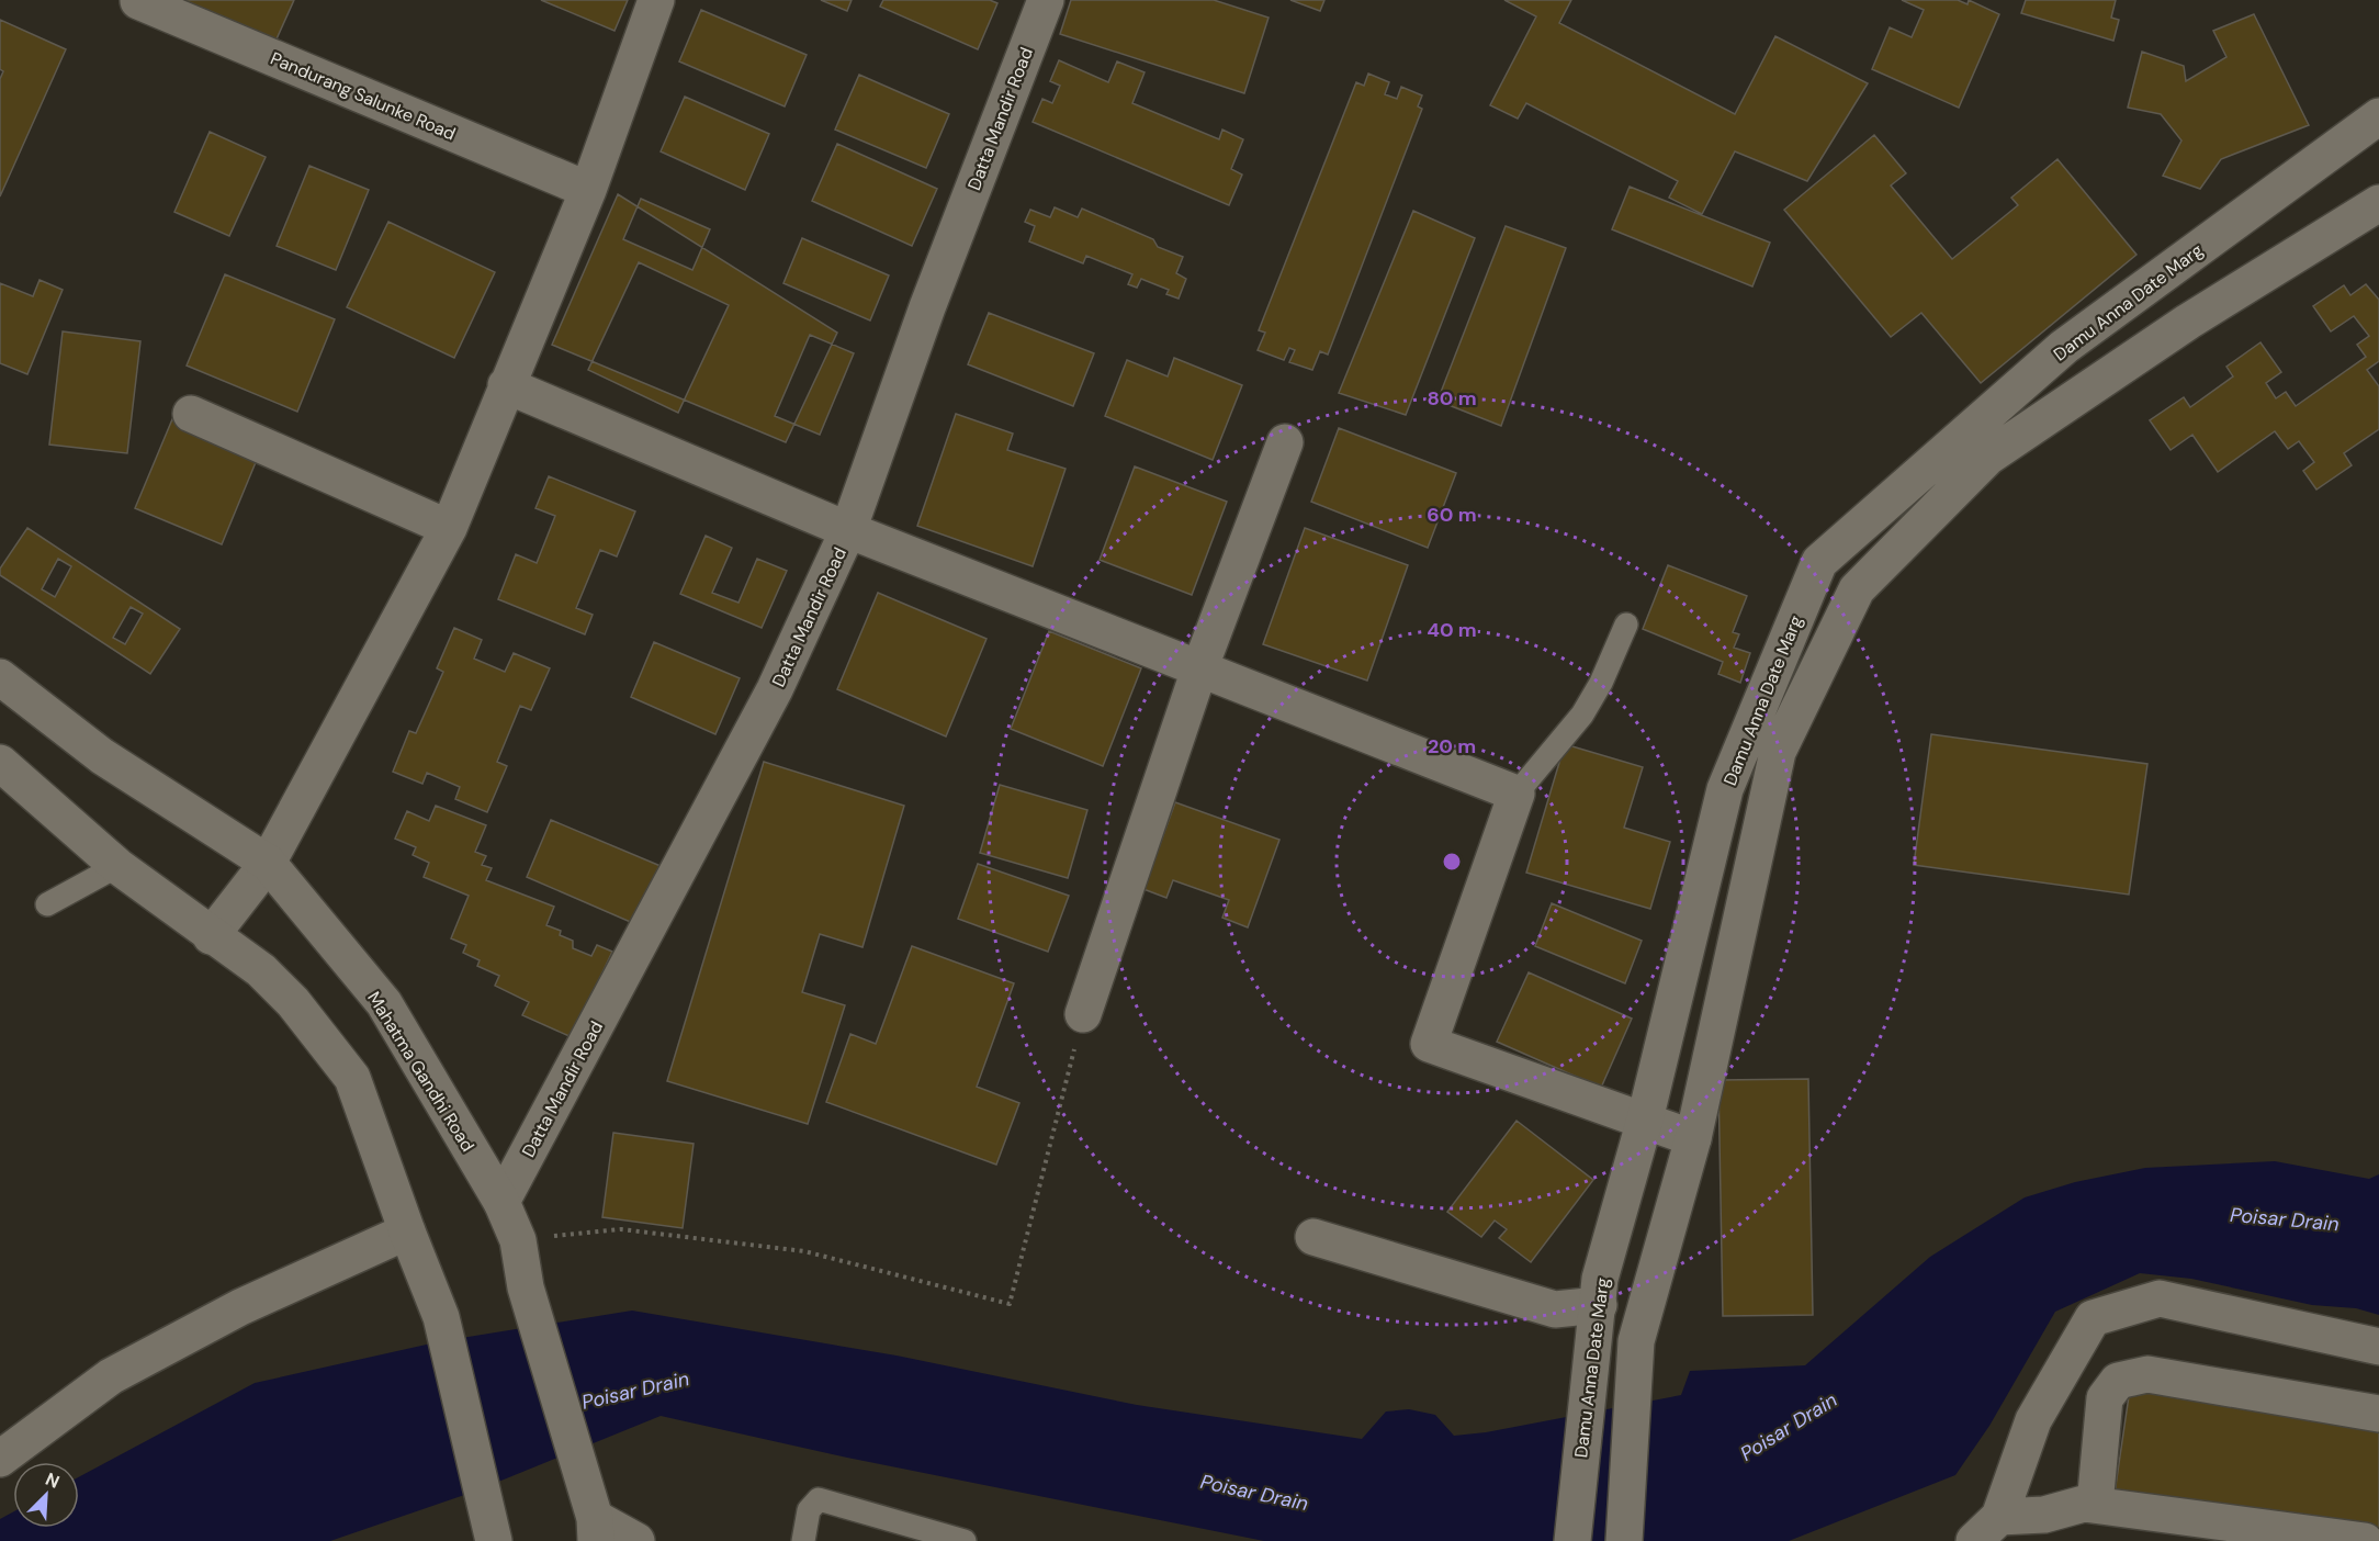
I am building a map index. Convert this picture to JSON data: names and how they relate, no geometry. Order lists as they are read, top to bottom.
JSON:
{
  "streets": {
    "street": [
      "Pandurang Salunke Road",
      "Datta Mandir Road",
      "Damu Anna Date Marg",
      "Mahatma Gandhi Road"
    ]
  },
  "crossings": [
    ["Datta Mandir Road", "Mahatma Gandhi Road"]
  ],
  "water": ["Poisar Drain"],
  "north": "top right",
  "rings": [
    "80 m",
    "60 m",
    "40 m",
    "20 m"
  ]
}
